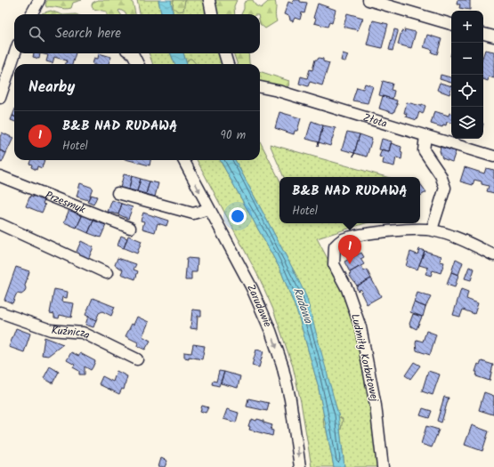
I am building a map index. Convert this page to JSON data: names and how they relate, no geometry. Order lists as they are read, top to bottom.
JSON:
{
  "streets": {
    "street": [
      "Złota",
      "Przesmyk",
      "Zarudawie",
      "Kuźnicza",
      "Ludmiły Korbutowej"
    ]
  },
  "one_way": ["Zarudawie"],
  "water": ["Rudawa"],
  "page": {
    "map_buttons": ["+", "−"],
    "search": "Search here",
    "heading": "Nearby",
    "list": [
      {
        "mark": "1",
        "name": "B&B NAD RUDAWĄ",
        "note": "Hotel",
        "value": "90 m"
      }
    ],
    "popup": ["B&B NAD RUDAWĄ", "Hotel"],
    "pins": "1"
  }
}
